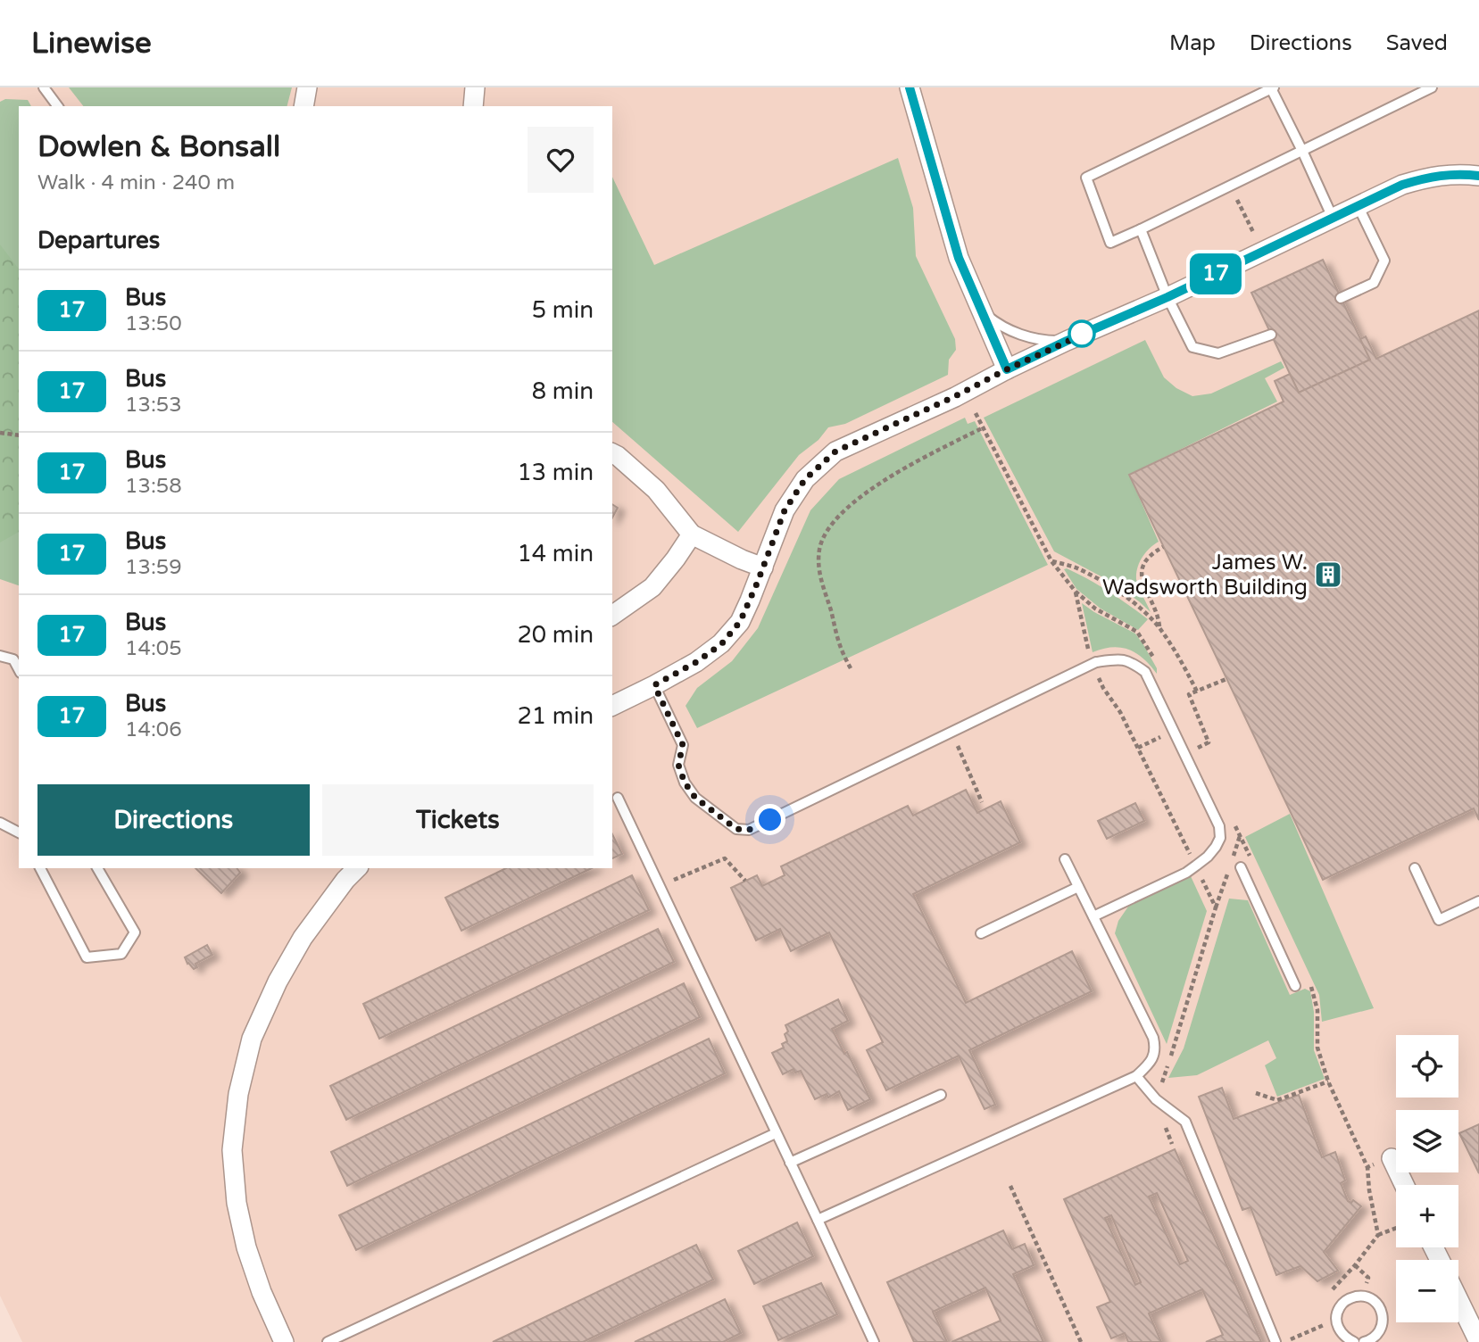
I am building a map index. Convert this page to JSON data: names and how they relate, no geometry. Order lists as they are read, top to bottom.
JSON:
{
  "places": {
    "building": ["James W. Wadsworth Building"]
  },
  "lines": ["bus line 17"],
  "page": {
    "header": "Linewise",
    "nav": ["Map", "Directions", "Saved"],
    "on_map": "17",
    "heading": [
      ["Dowlen & Bonsall", "Walk · 4 min · 240 m"],
      "Departures"
    ],
    "list": [
      {
        "mark": "17",
        "name": "Bus",
        "note": "13:50",
        "value": "5 min"
      },
      {
        "mark": "17",
        "name": "Bus",
        "note": "13:53",
        "value": "8 min"
      },
      {
        "mark": "17",
        "name": "Bus",
        "note": "13:58",
        "value": "13 min"
      },
      {
        "mark": "17",
        "name": "Bus",
        "note": "13:59",
        "value": "14 min"
      },
      {
        "mark": "17",
        "name": "Bus",
        "note": "14:05",
        "value": "20 min"
      },
      {
        "mark": "17",
        "name": "Bus",
        "note": "14:06",
        "value": "21 min"
      }
    ],
    "buttons": ["Directions", "Tickets"],
    "map_buttons": ["+", "−"]
  }
}
